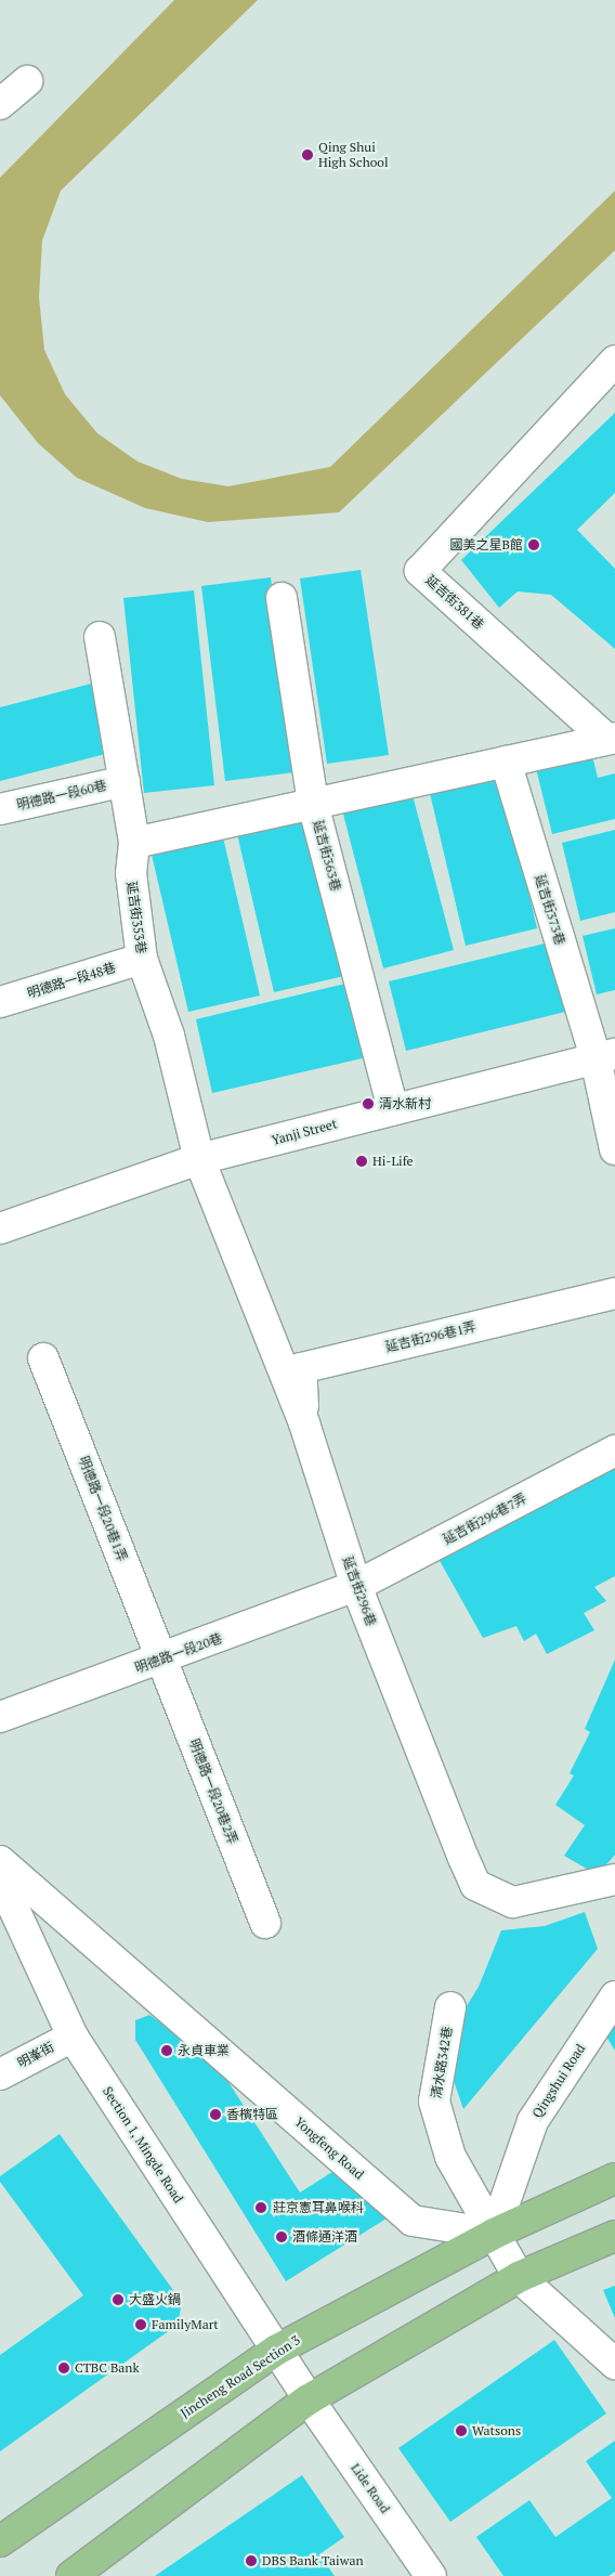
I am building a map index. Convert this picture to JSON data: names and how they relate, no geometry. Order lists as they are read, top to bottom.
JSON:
{
  "streets": {
    "main road": ["Jincheng Road Section 3"],
    "street": [
      "延吉街381巷",
      "明德路一段60巷",
      "延吉街363巷",
      "延吉街373巷",
      "延吉街353巷",
      "明德路一段48巷",
      "Yanji Street",
      "延吉街296巷1弄",
      "明德路一段20巷1弄",
      "延吉街296巷7弄",
      "延吉街296巷",
      "明德路一段20巷",
      "明德路一段20巷2弄",
      "明峯街",
      "清水路342巷",
      "Qingshui Road",
      "Section 1, Mingde Road",
      "Yongfeng Road",
      "Lide Road"
    ]
  },
  "crossings": [
    ["明德路一段60巷", "延吉街353巷"],
    ["延吉街363巷", "Yanji Street"],
    ["延吉街373巷", "Yanji Street"],
    ["延吉街353巷", "明德路一段48巷"],
    ["延吉街353巷", "Yanji Street"],
    ["延吉街353巷", "延吉街296巷"],
    ["Yanji Street", "延吉街296巷"],
    ["延吉街296巷1弄", "延吉街296巷"],
    ["明德路一段20巷1弄", "明德路一段20巷"],
    ["明德路一段20巷1弄", "明德路一段20巷2弄"],
    ["延吉街296巷7弄", "延吉街296巷"],
    ["延吉街296巷7弄", "明德路一段20巷"],
    ["延吉街296巷", "明德路一段20巷"],
    ["明德路一段20巷", "明德路一段20巷2弄"],
    ["明峯街", "Section 1, Mingde Road"],
    ["清水路342巷", "Qingshui Road"],
    ["清水路342巷", "Yongfeng Road"],
    ["清水路342巷", "Jincheng Road Section 3"],
    ["Qingshui Road", "Yongfeng Road"],
    ["Qingshui Road", "Jincheng Road Section 3"],
    ["Section 1, Mingde Road", "Jincheng Road Section 3"],
    ["Section 1, Mingde Road", "Lide Road"],
    ["Yongfeng Road", "Jincheng Road Section 3"]
  ],
  "places": [
    "Qing Shui High School",
    "國美之星B館",
    "清水新村",
    "Hi-Life",
    "永貞車業",
    "香檳特區",
    "莊京憲耳鼻喉科",
    "酒條通洋酒",
    "大盛火鍋",
    "FamilyMart",
    "CTBC Bank",
    "Watsons",
    "DBS Bank Taiwan"
  ]
}
